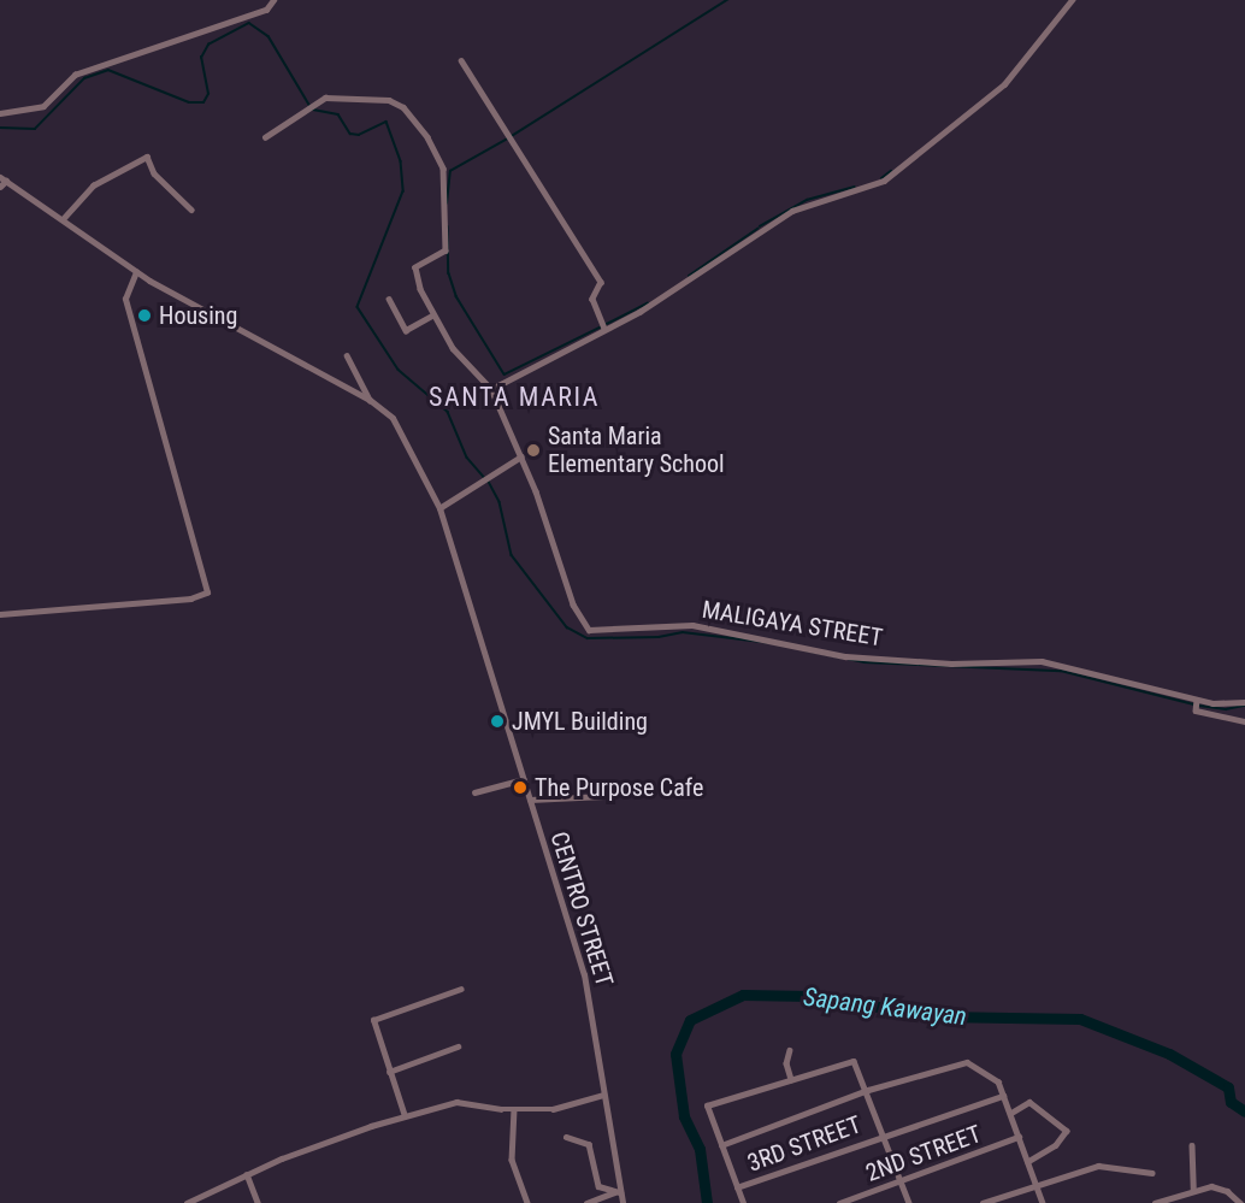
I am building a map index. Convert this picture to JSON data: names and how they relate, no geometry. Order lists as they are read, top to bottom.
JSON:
{
  "streets": {
    "street": [
      "MALIGAYA STREET",
      "CENTRO STREET",
      "3RD STREET",
      "2ND STREET"
    ]
  },
  "districts": ["SANTA MARIA"],
  "water": ["Sapang Kawayan"],
  "places": [
    "Housing",
    "Santa Maria Elementary School",
    "JMYL Building",
    "The Purpose Cafe"
  ]
}
